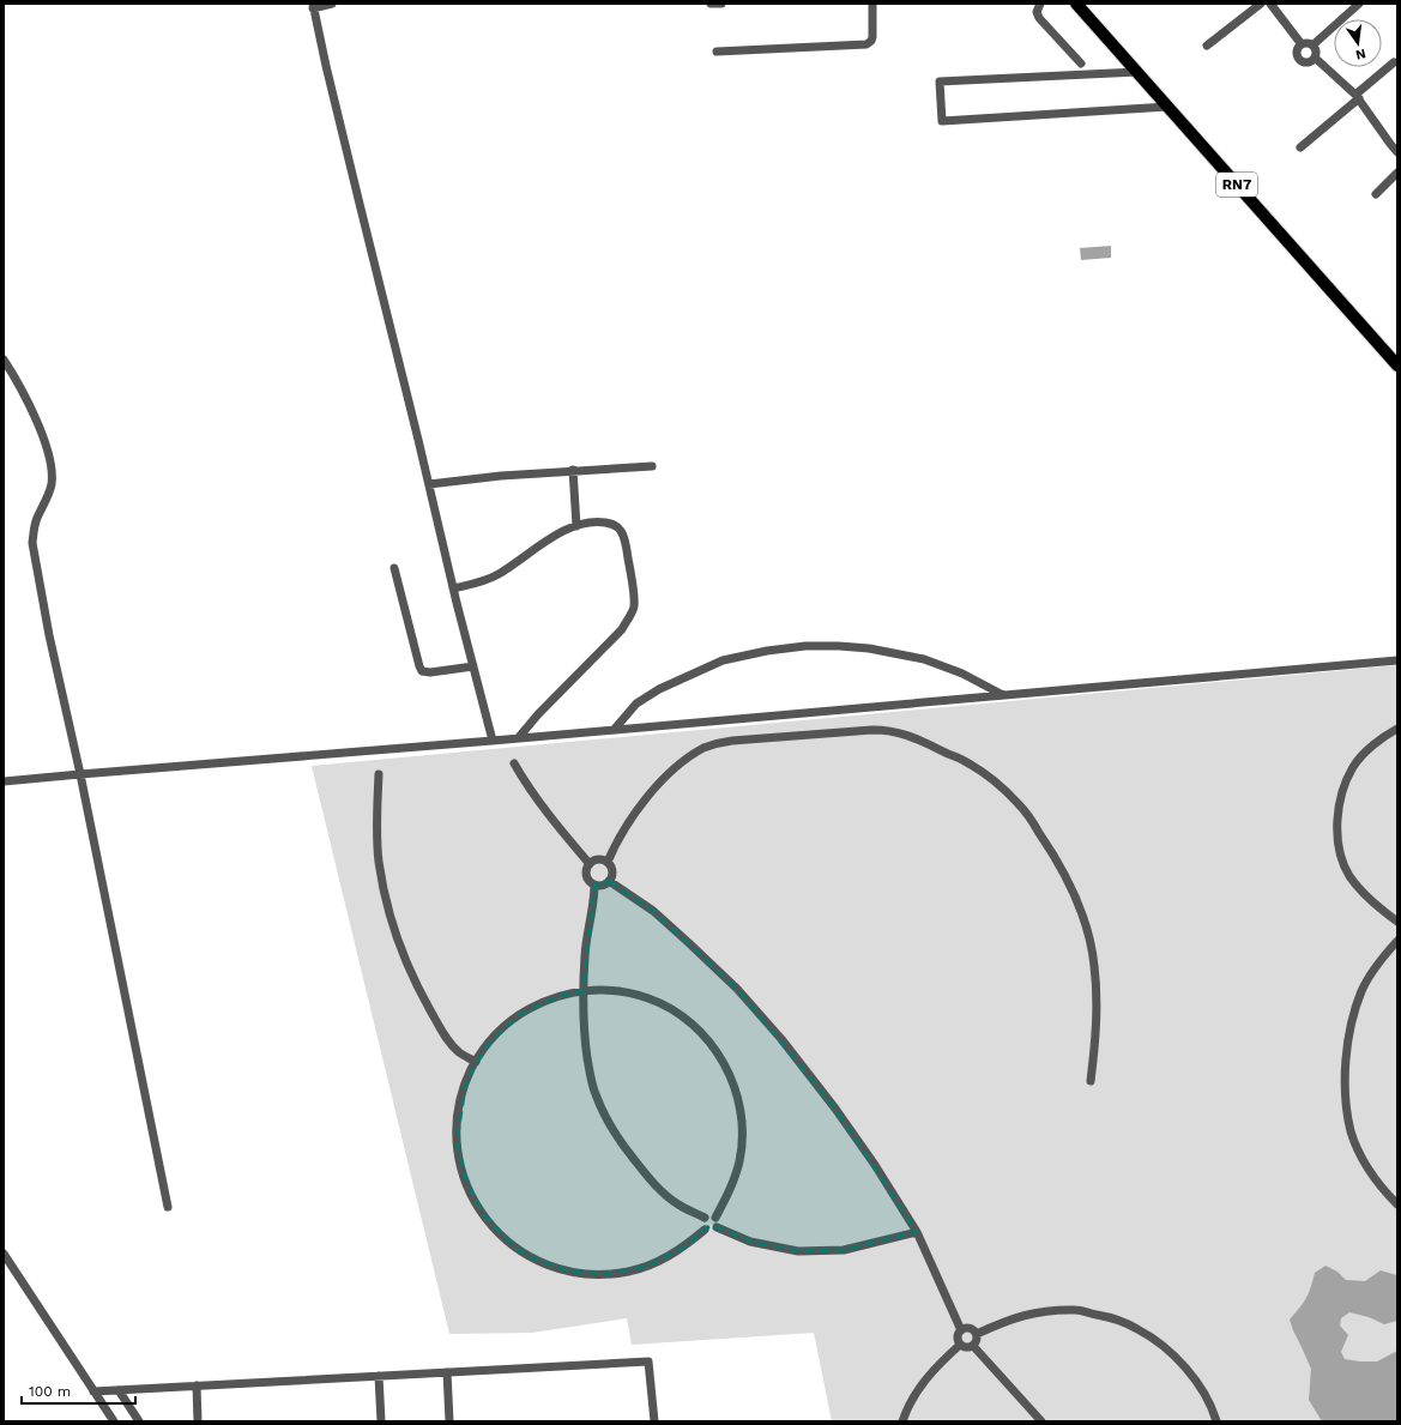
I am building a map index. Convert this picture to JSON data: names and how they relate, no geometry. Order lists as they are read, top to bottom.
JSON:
{
  "streets": {
    "main road": ["RN7"]
  },
  "scale_bar": "100 m",
  "north": "bottom"
}
